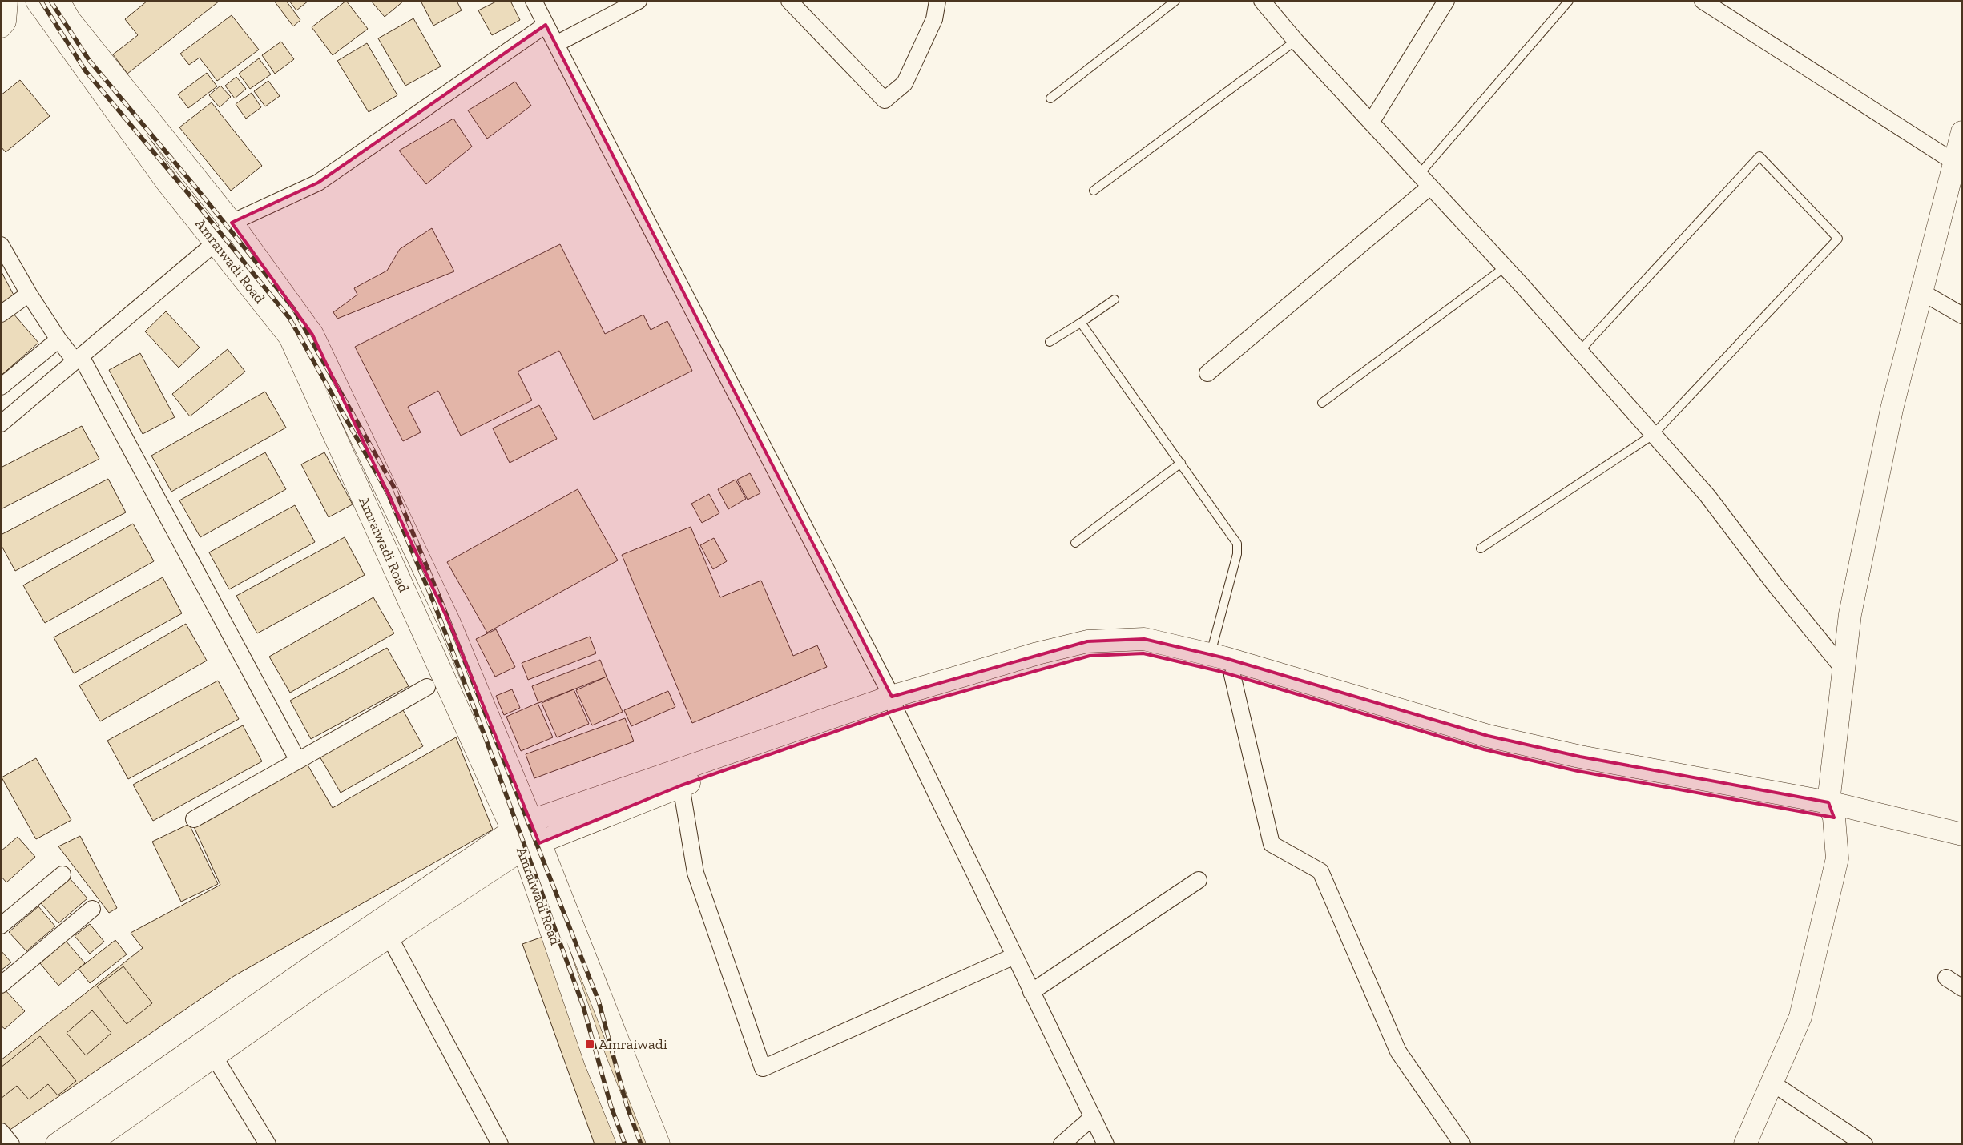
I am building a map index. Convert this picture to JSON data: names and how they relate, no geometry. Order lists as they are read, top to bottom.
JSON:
{
  "streets": {
    "main road": ["Amraiwadi Road"]
  },
  "places": {
    "transit": ["Amraiwadi"]
  }
}
